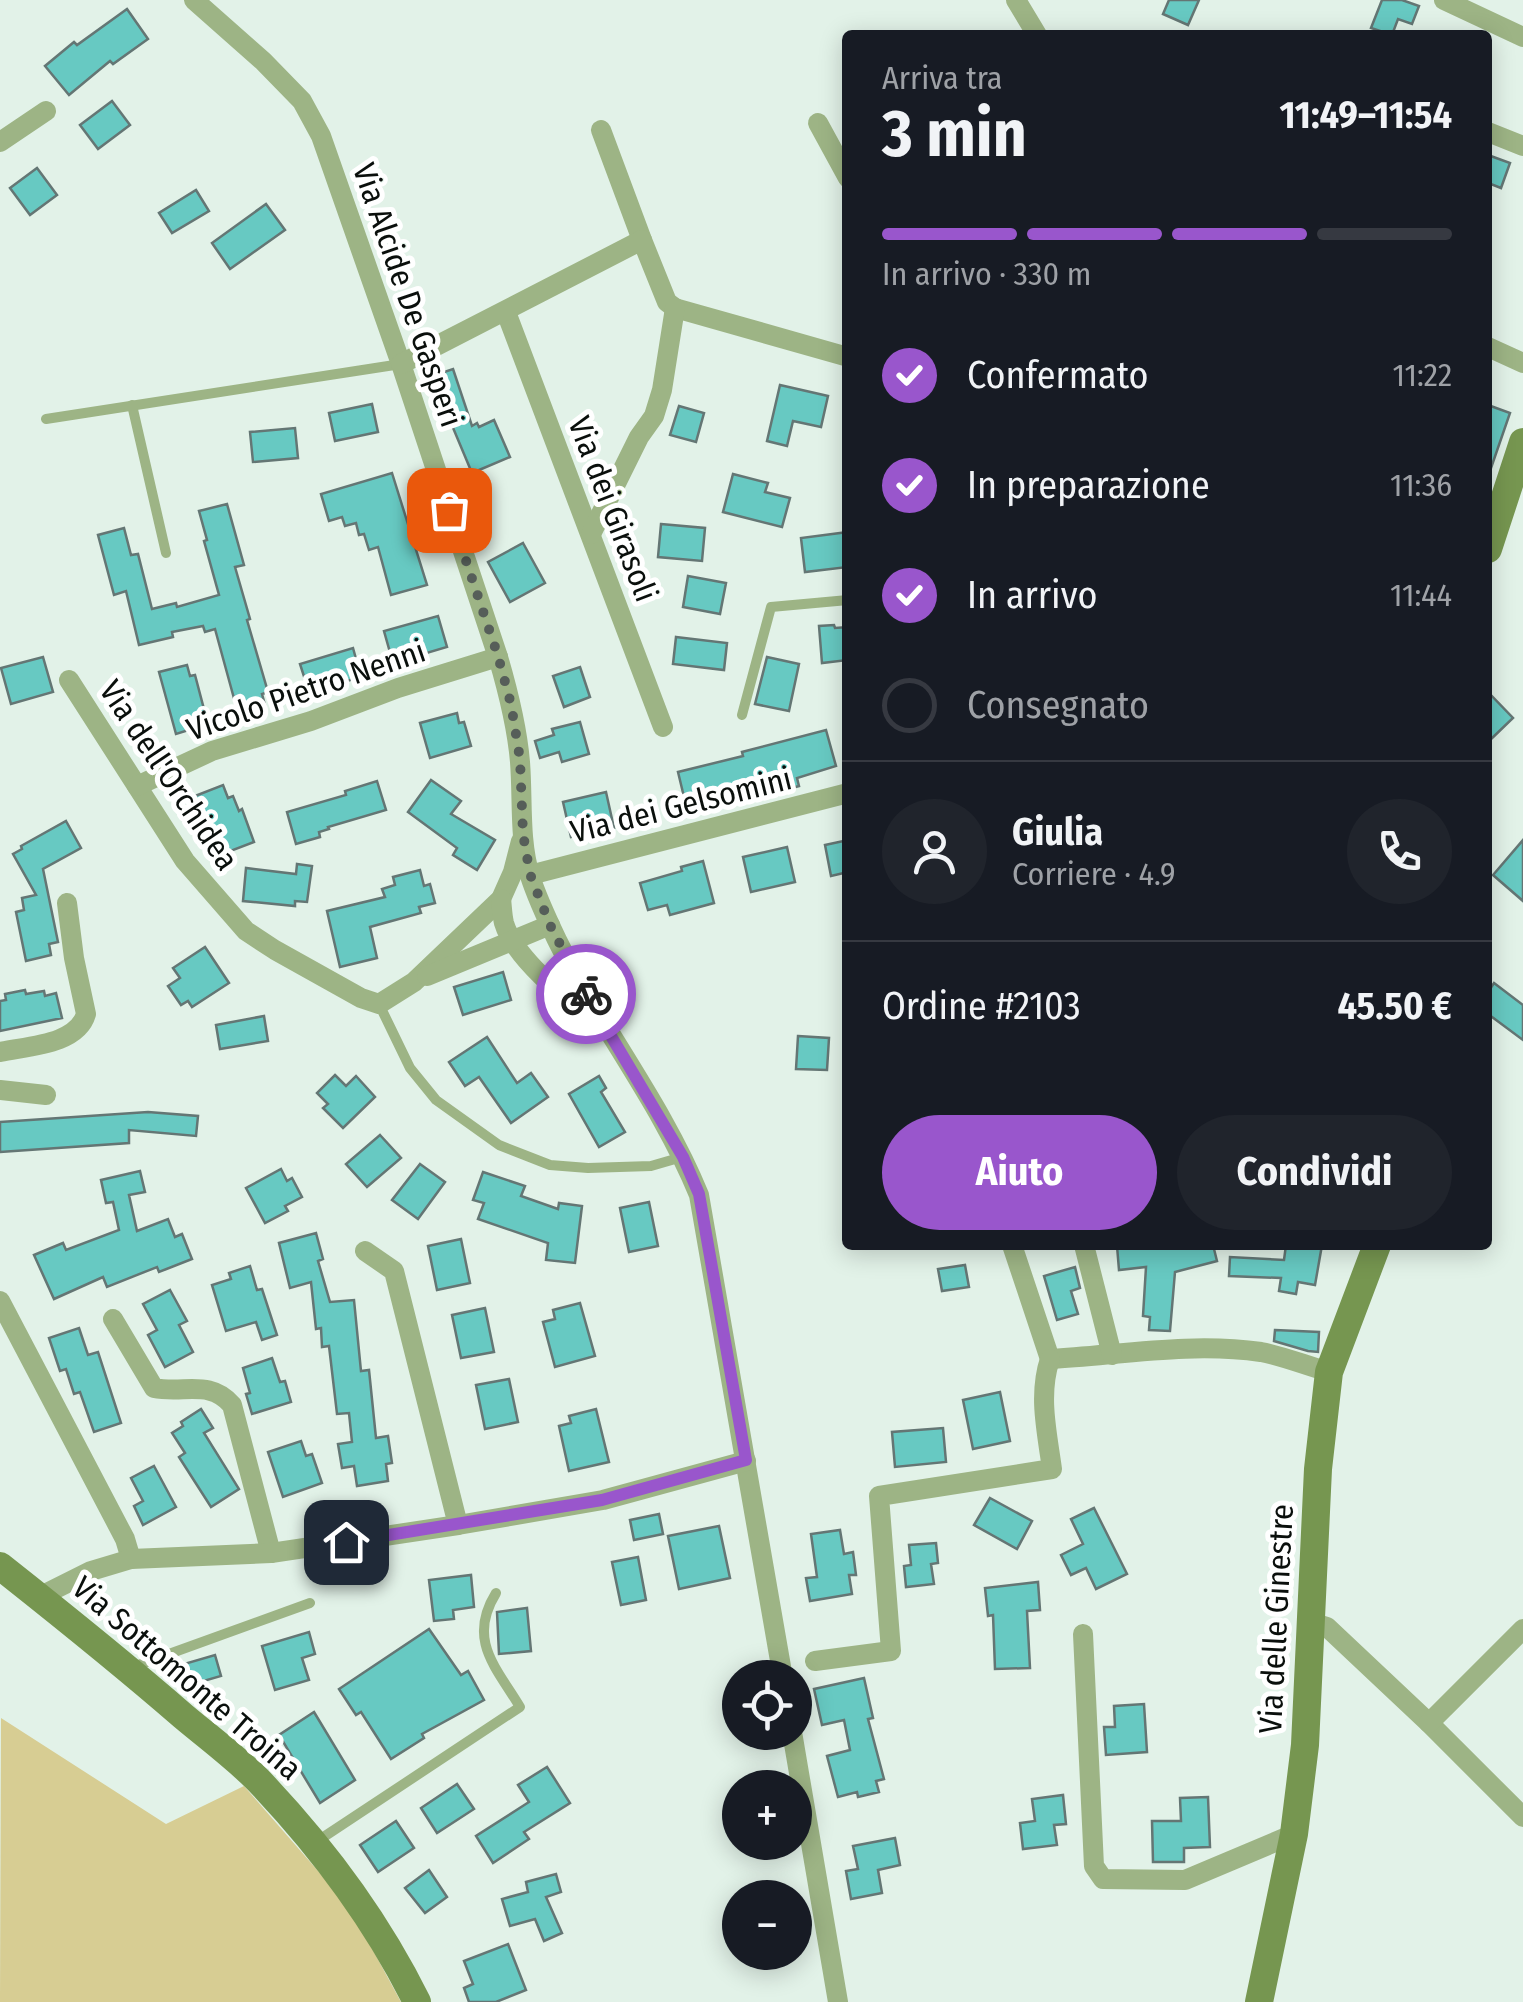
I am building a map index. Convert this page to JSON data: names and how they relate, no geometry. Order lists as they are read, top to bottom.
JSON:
{
  "streets": {
    "street": [
      "Via Alcide De Gasperi",
      "Via dei Girasoli",
      "Vicolo Pietro Nenni",
      "Via dell'Orchidea",
      "Via dei Gelsomini",
      "Via delle Ginestre",
      "Via Sottomonte Troina"
    ]
  },
  "crossings": [
    ["Via Alcide De Gasperi", "Vicolo Pietro Nenni"],
    ["Via Alcide De Gasperi", "Via dei Gelsomini"],
    ["Vicolo Pietro Nenni", "Via dell'Orchidea"]
  ],
  "page": {
    "heading": ["3 min", "Arriva tra", "11:49–11:54"],
    "panel": [
      "Giulia",
      "Corriere · 4.9",
      "Ordine #2103",
      "45.50 €"
    ],
    "bar": "In arrivo · 330 m",
    "list": [
      ["Confermato", "11:22"],
      ["In preparazione", "11:36"],
      ["In arrivo", "11:44"],
      "Consegnato"
    ],
    "buttons": ["Aiuto", "Condividi"],
    "map_buttons": ["+", "−"]
  }
}
